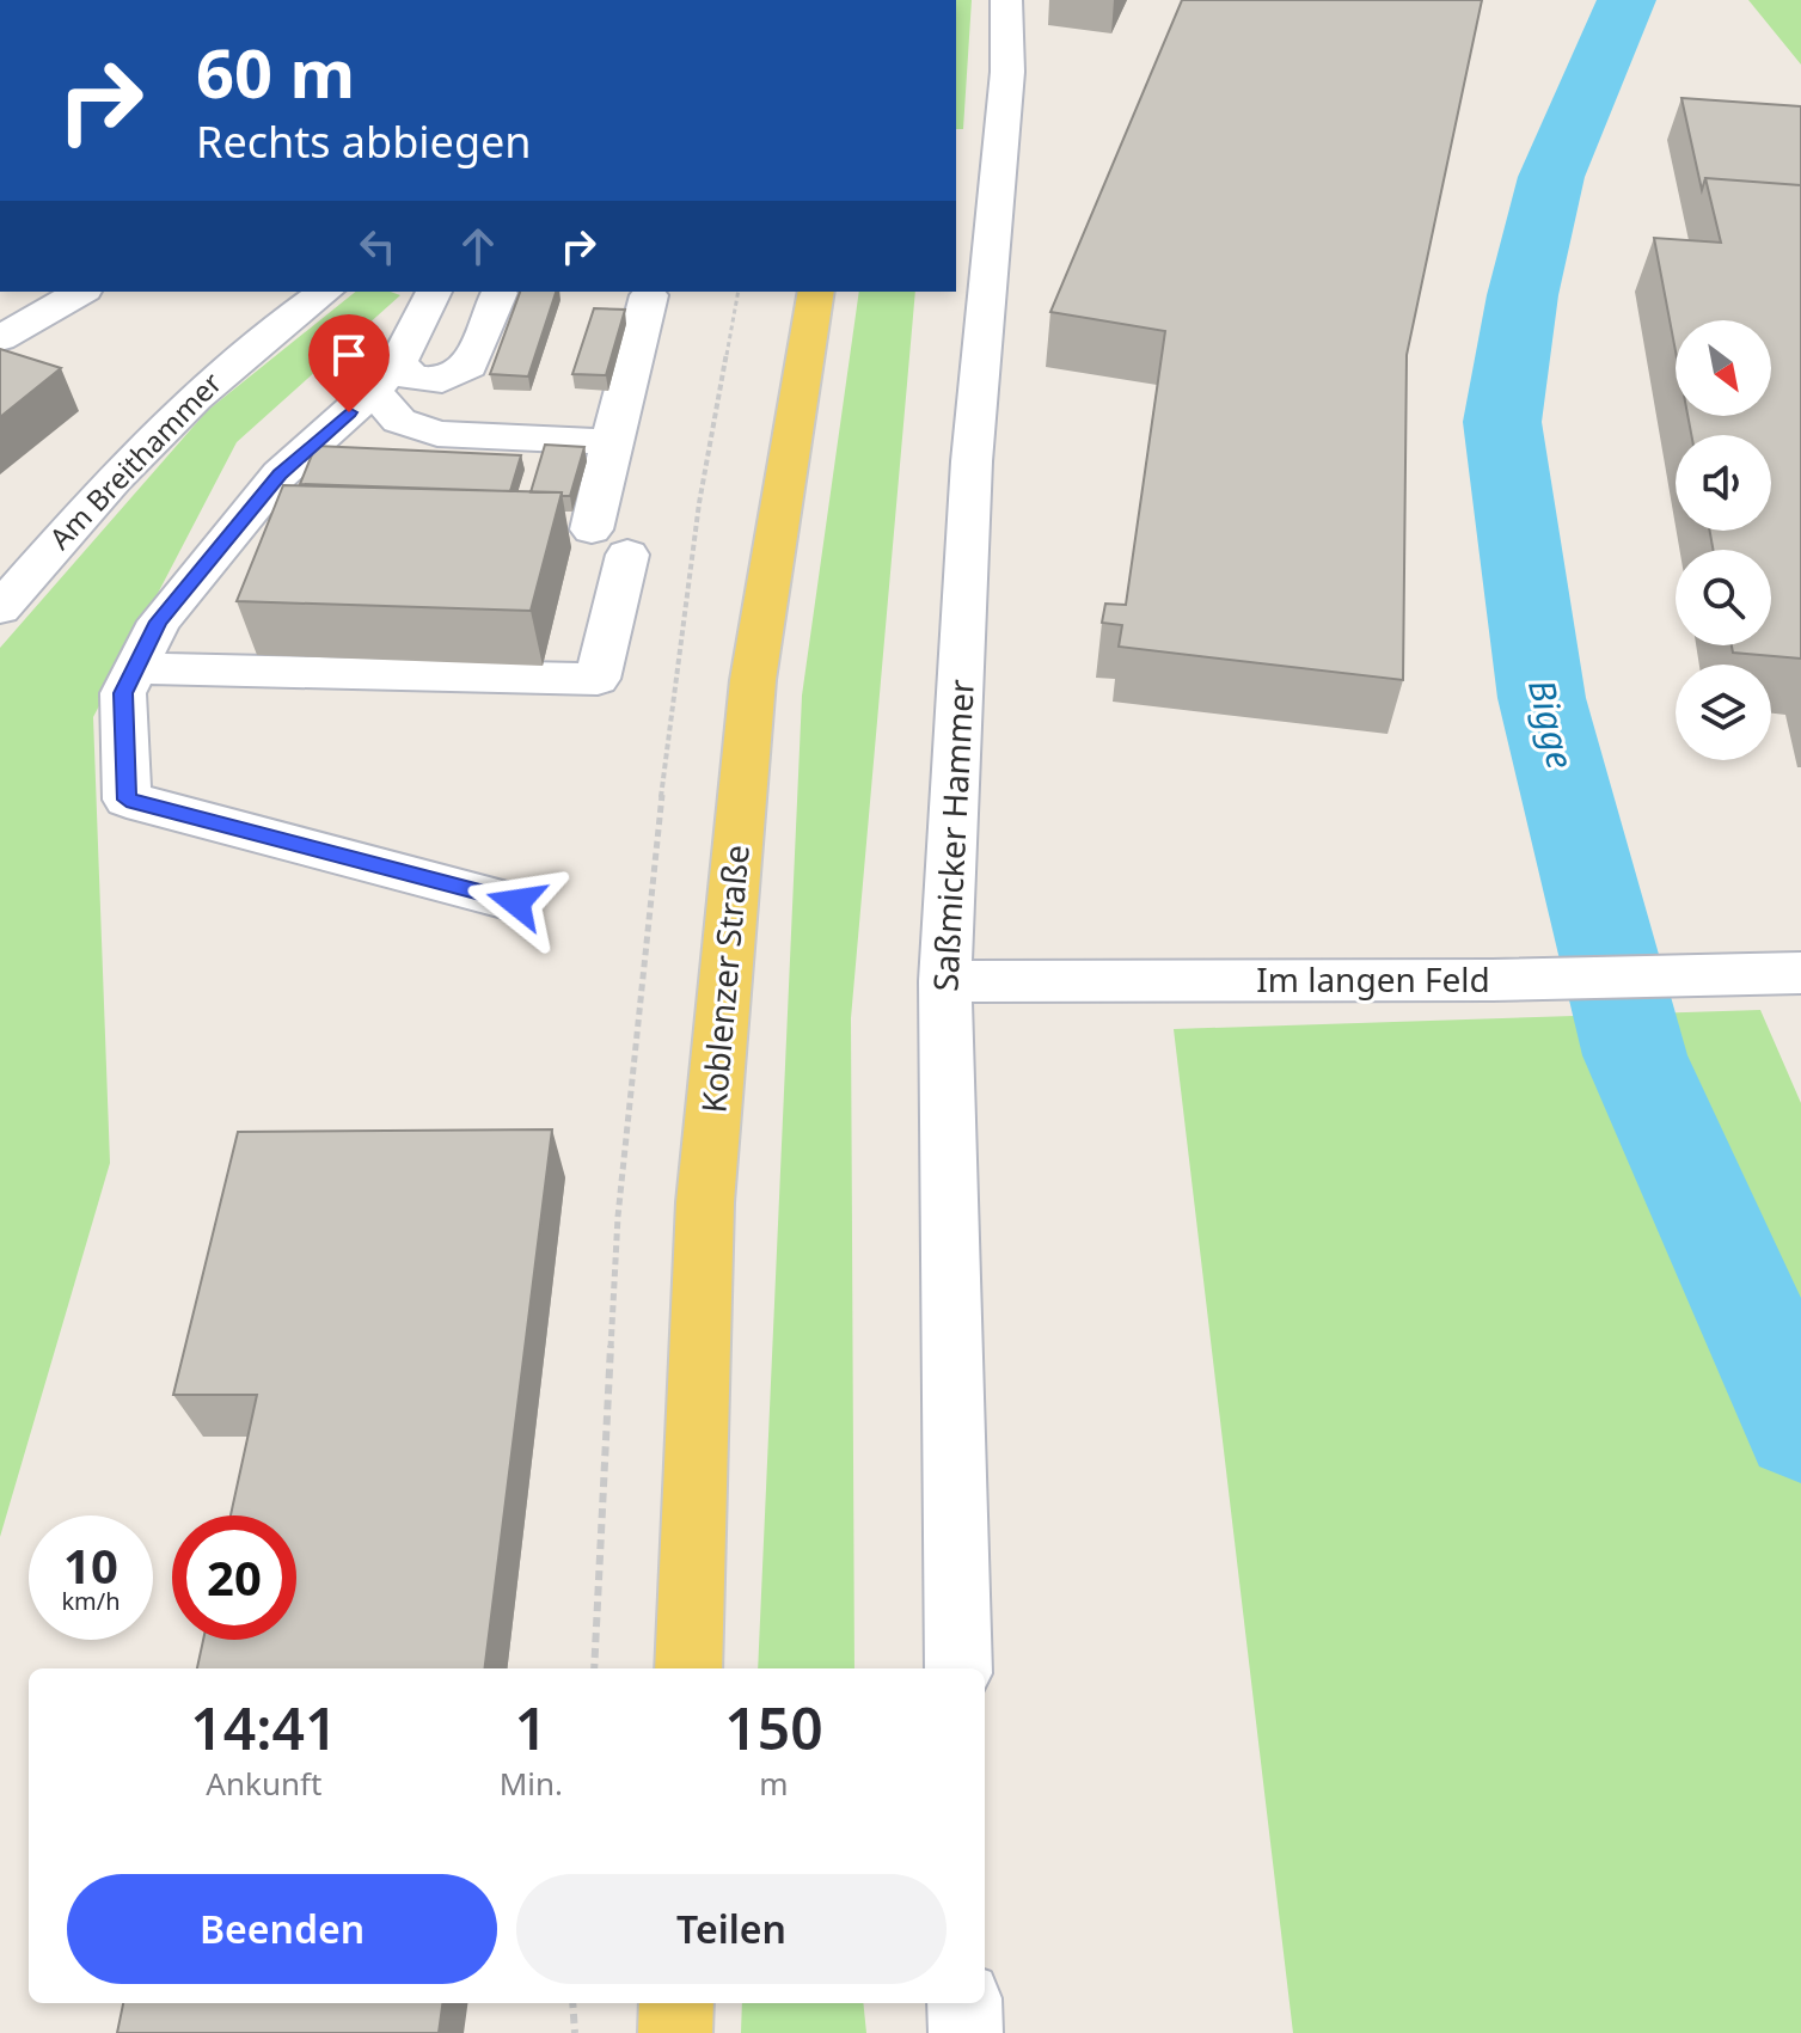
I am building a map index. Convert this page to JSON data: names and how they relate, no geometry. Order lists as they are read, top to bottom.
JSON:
{
  "streets": {
    "main road": ["Koblenzer Straße"],
    "street": ["Am Breithammer", "Saßmicker Hammer", "Im langen Feld"]
  },
  "crossings": [
    ["Saßmicker Hammer", "Im langen Feld"]
  ],
  "water": ["Bigge"],
  "north": "bottom right",
  "page": {
    "turn": ["60 m", "Rechts abbiegen"],
    "speed": "10 km/h",
    "limit": "20",
    "eta": [
      "14:41",
      "Ankunft",
      "1",
      "Min.",
      "150",
      "m"
    ],
    "buttons": ["Beenden", "Teilen"]
  }
}
